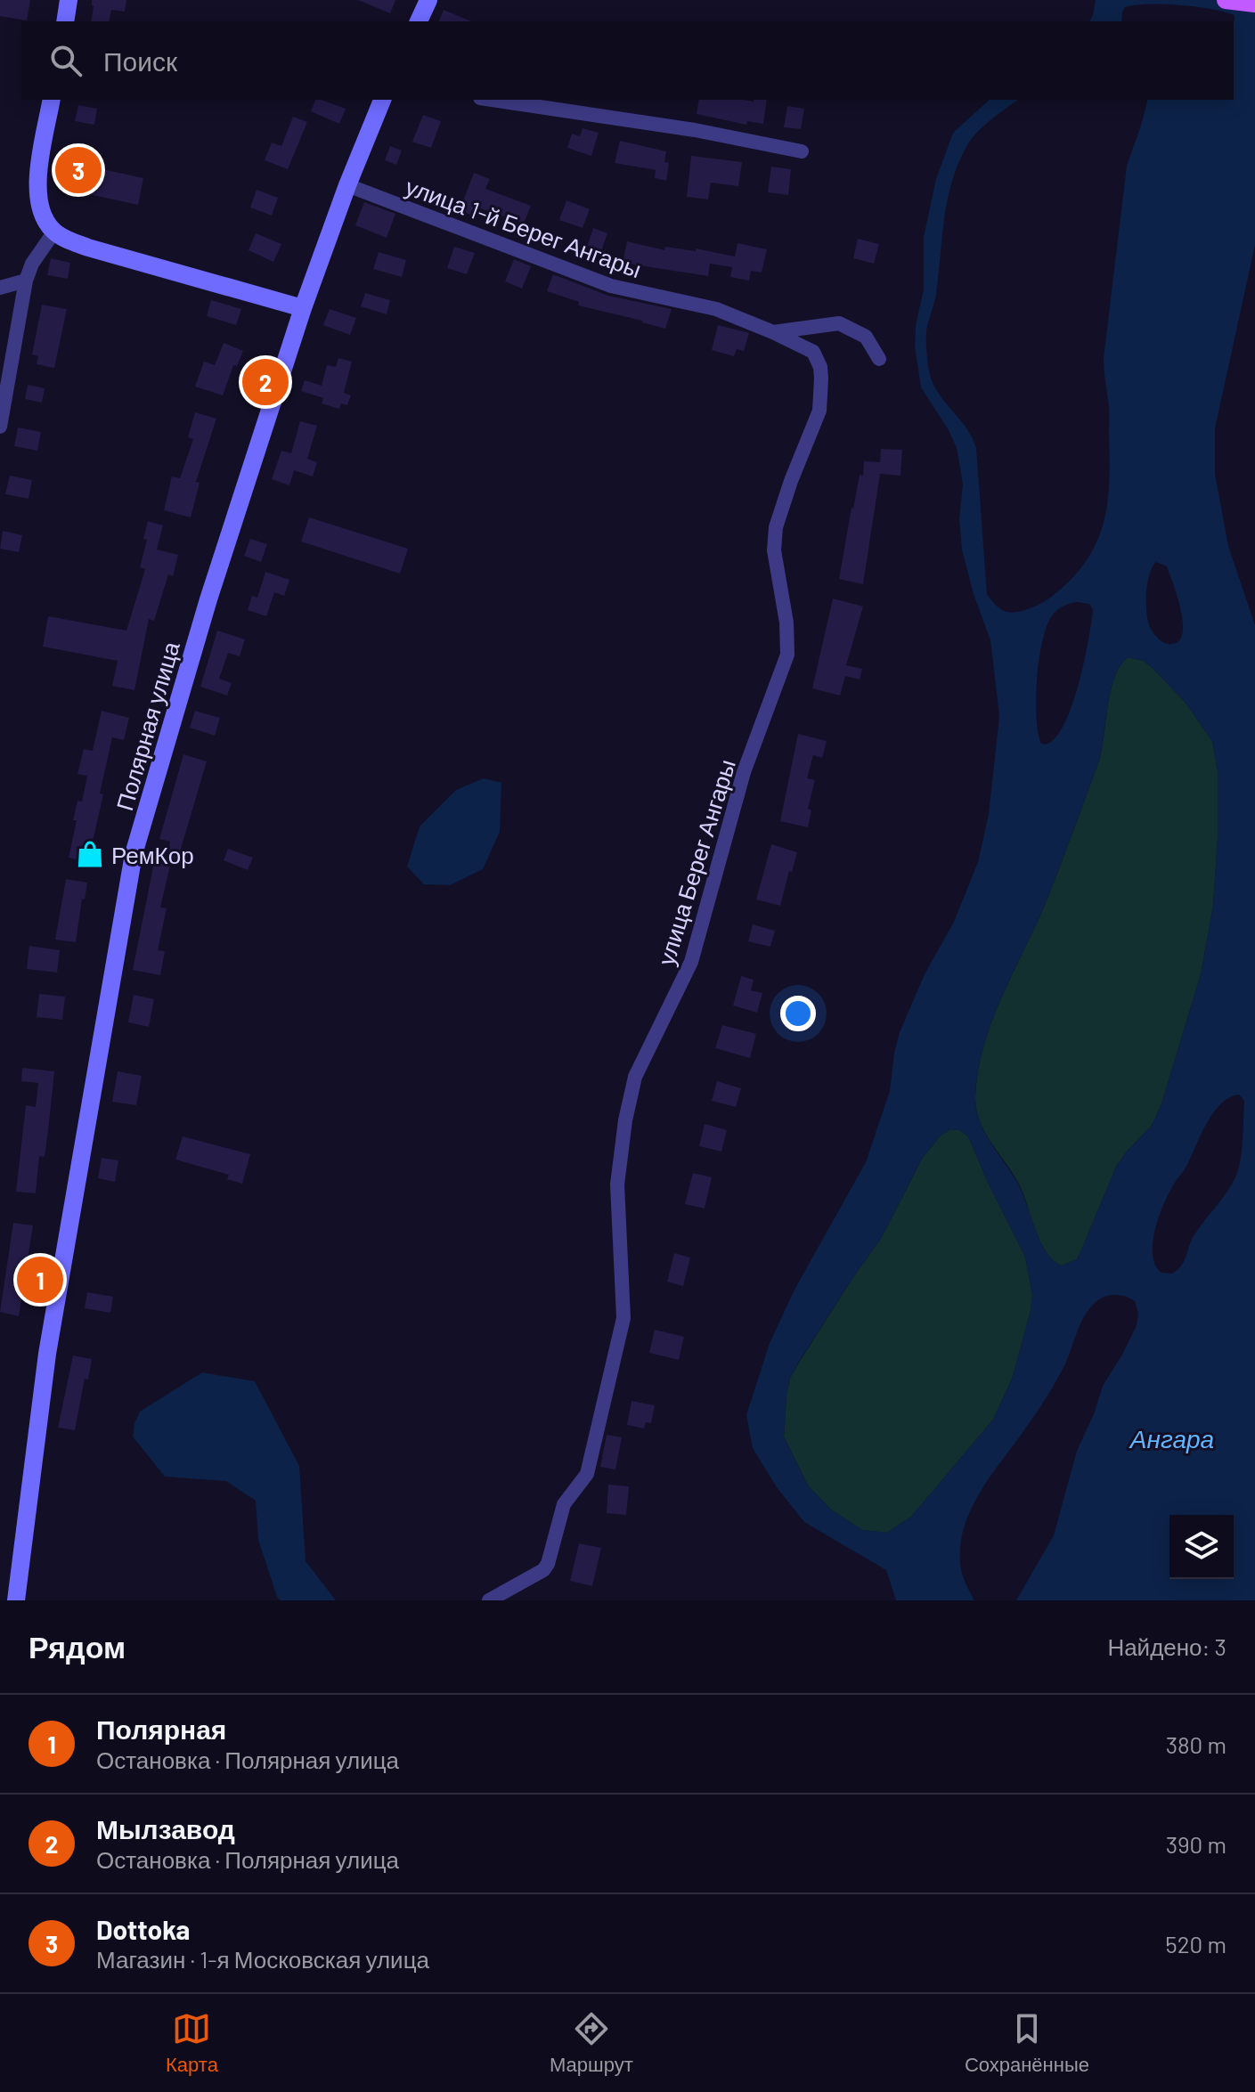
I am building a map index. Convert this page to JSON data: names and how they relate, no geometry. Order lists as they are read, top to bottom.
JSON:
{
  "streets": {
    "main road": ["Полярная улица"],
    "street": ["улица 1-й Берег Ангары", "улица Берег Ангары"]
  },
  "crossings": [
    ["улица 1-й Берег Ангары", "Полярная улица"],
    ["улица 1-й Берег Ангары", "улица Берег Ангары"]
  ],
  "water": ["Ангара"],
  "places": {
    "shop": ["РемКор"]
  },
  "page": {
    "search": "Поиск",
    "pins": ["3", "2", "1"],
    "heading": ["Рядом", "Найдено: 3"],
    "list": [
      {
        "mark": "1",
        "name": "Полярная",
        "note": "Остановка · Полярная улица",
        "value": "380 m"
      },
      {
        "mark": "2",
        "name": "Мылзавод",
        "note": "Остановка · Полярная улица",
        "value": "390 m"
      },
      {
        "mark": "3",
        "name": "Dottoka",
        "note": "Магазин · 1-я Московская улица",
        "value": "520 m"
      }
    ],
    "nav": ["Карта", "Маршрут", "Сохранённые"]
  }
}
